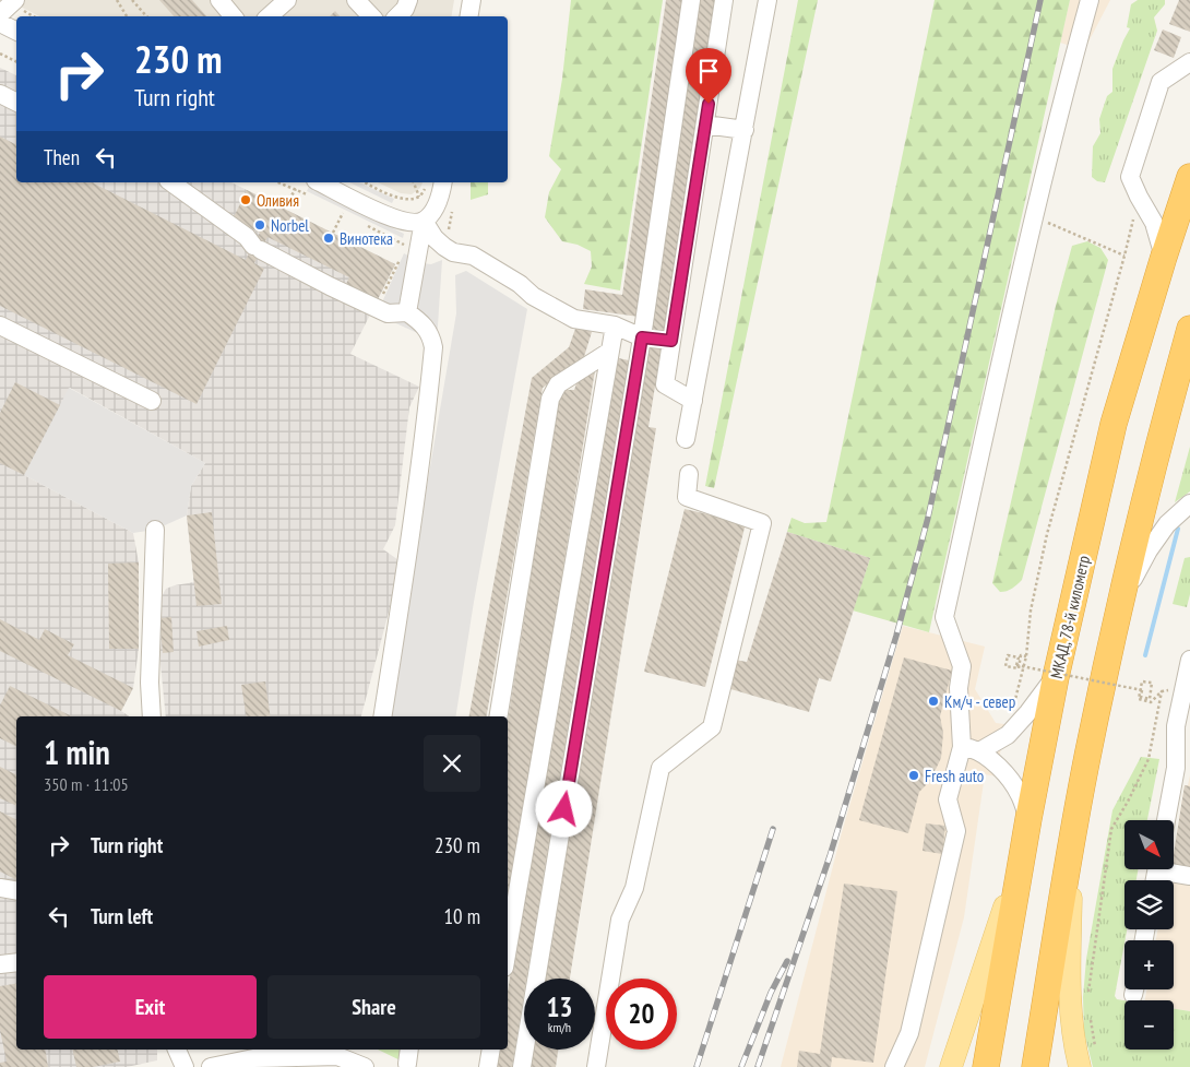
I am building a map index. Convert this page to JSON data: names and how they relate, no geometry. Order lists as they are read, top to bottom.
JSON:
{
  "streets": {
    "highway": ["МКАД, 78-й километр"]
  },
  "places": [
    "Оливия",
    "Norbel",
    "Винотека",
    "Км/ч - север",
    "Fresh auto"
  ],
  "north": "bottom right",
  "page": {
    "turn": ["230 m", "Turn right"],
    "then": "Then",
    "heading": ["1 min", "350 m · 11:05"],
    "list": [
      {
        "name": "Turn right",
        "value": "230 m"
      },
      {
        "name": "Turn left",
        "value": "10 m"
      }
    ],
    "map_buttons": ["+", "−"],
    "buttons": ["Exit", "Share"],
    "speed": "13 km/h",
    "limit": "20"
  }
}
